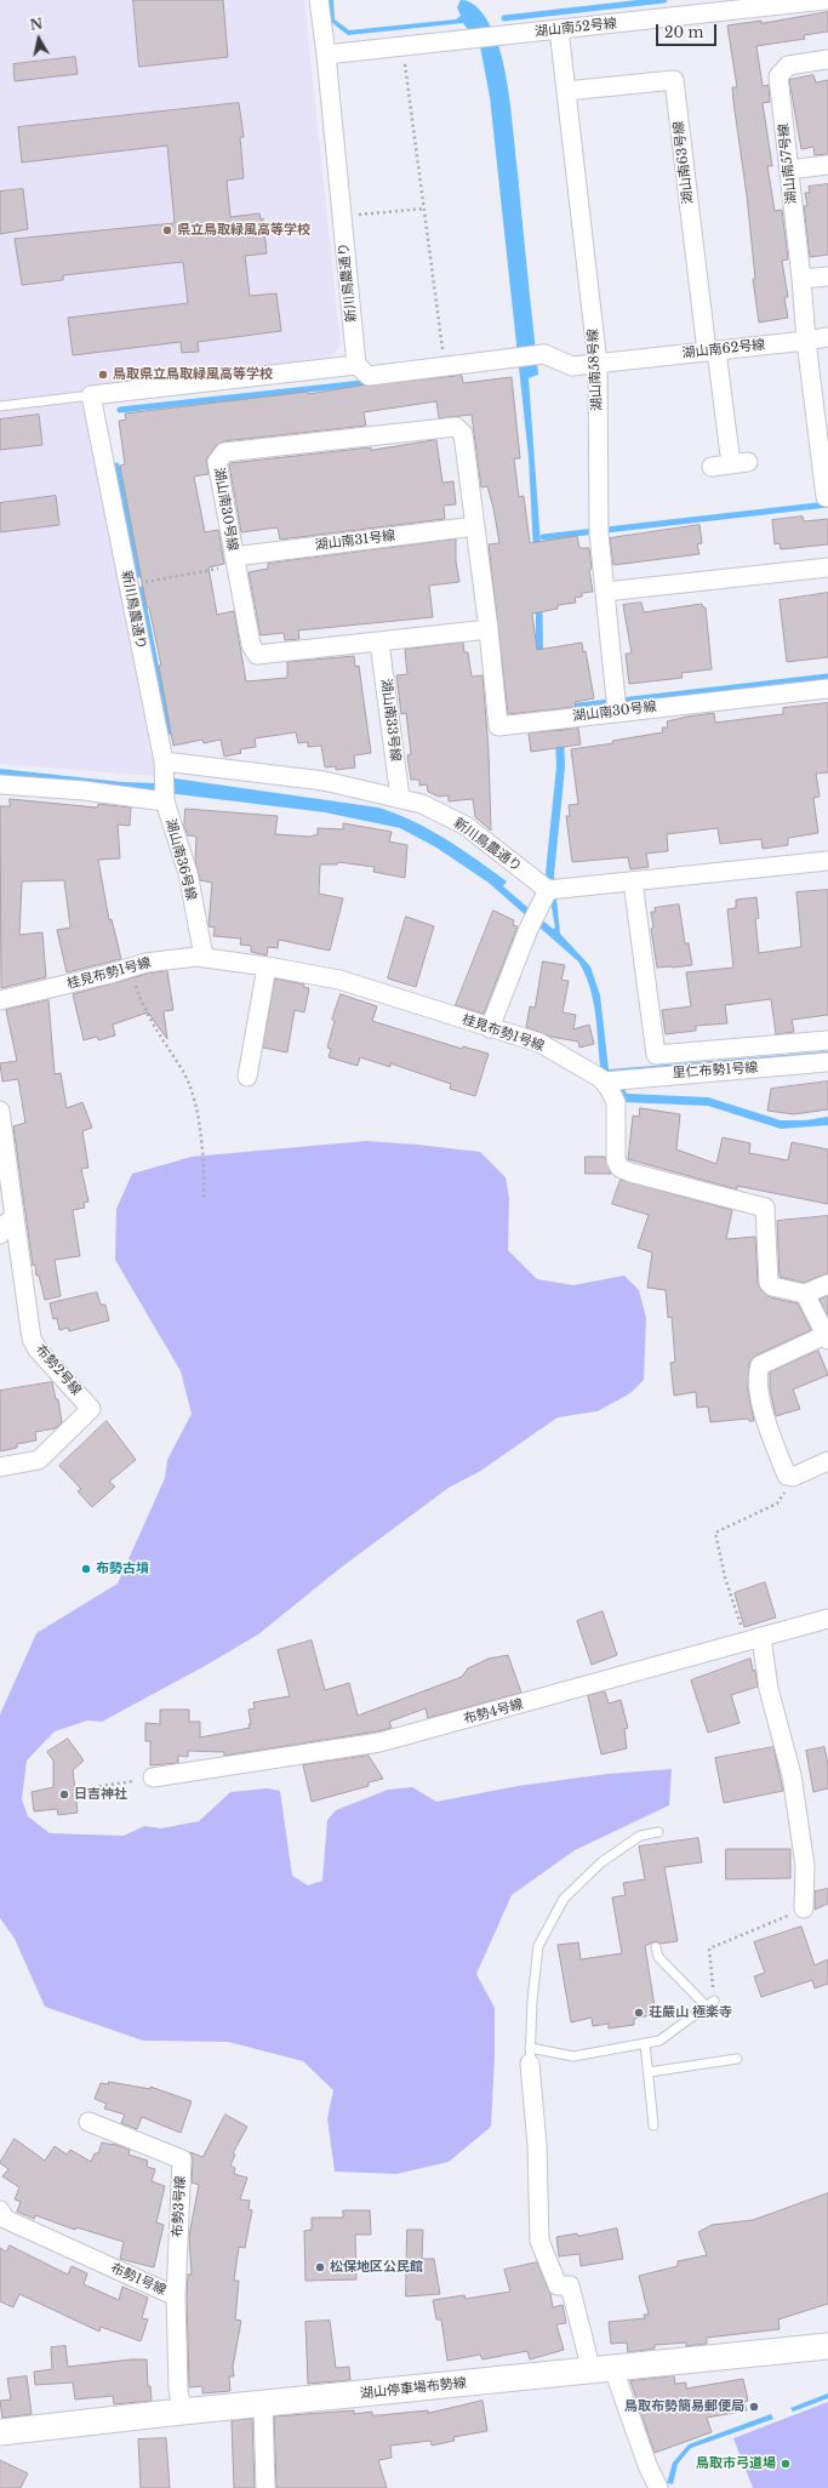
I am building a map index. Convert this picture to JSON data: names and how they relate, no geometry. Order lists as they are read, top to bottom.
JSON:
{
  "streets": {
    "main road": ["湖山停車場布勢線"],
    "street": [
      "湖山南52号線",
      "湖山南63号線",
      "湖山南57号線",
      "新川鳥農通り",
      "湖山南62号線",
      "湖山南58号線",
      "湖山南30号線",
      "湖山南31号線",
      "湖山南33号線",
      "湖山南36号線",
      "桂見布勢1号線",
      "里仁布勢1号線",
      "布勢2号線",
      "布勢4号線",
      "布勢3号線",
      "布勢1号線"
    ]
  },
  "crossings": [
    ["湖山南52号線", "新川鳥農通り"],
    ["湖山南52号線", "湖山南58号線"],
    ["湖山南63号線", "湖山南62号線"],
    ["湖山南63号線", "湖山南58号線"],
    ["湖山南57号線", "湖山南62号線"],
    ["新川鳥農通り", "湖山南62号線"],
    ["新川鳥農通り", "湖山南33号線"],
    ["新川鳥農通り", "湖山南36号線"],
    ["湖山南62号線", "湖山南58号線"],
    ["湖山南58号線", "湖山南30号線"],
    ["湖山南30号線", "湖山南31号線"],
    ["湖山南30号線", "湖山南33号線"],
    ["湖山南36号線", "桂見布勢1号線"],
    ["桂見布勢1号線", "里仁布勢1号線"],
    ["布勢3号線", "布勢1号線"],
    ["布勢1号線", "湖山停車場布勢線"]
  ],
  "places": [
    "県立鳥取緑風高等学校",
    "鳥取県立鳥取緑風高等学校",
    "布勢古墳",
    "日吉神社",
    "荘嚴山 極楽寺",
    "松保地区公民館",
    "鳥取布勢簡易郵便局",
    "鳥取市弓道場"
  ],
  "scale_bar": "20 m",
  "north": "top"
}
